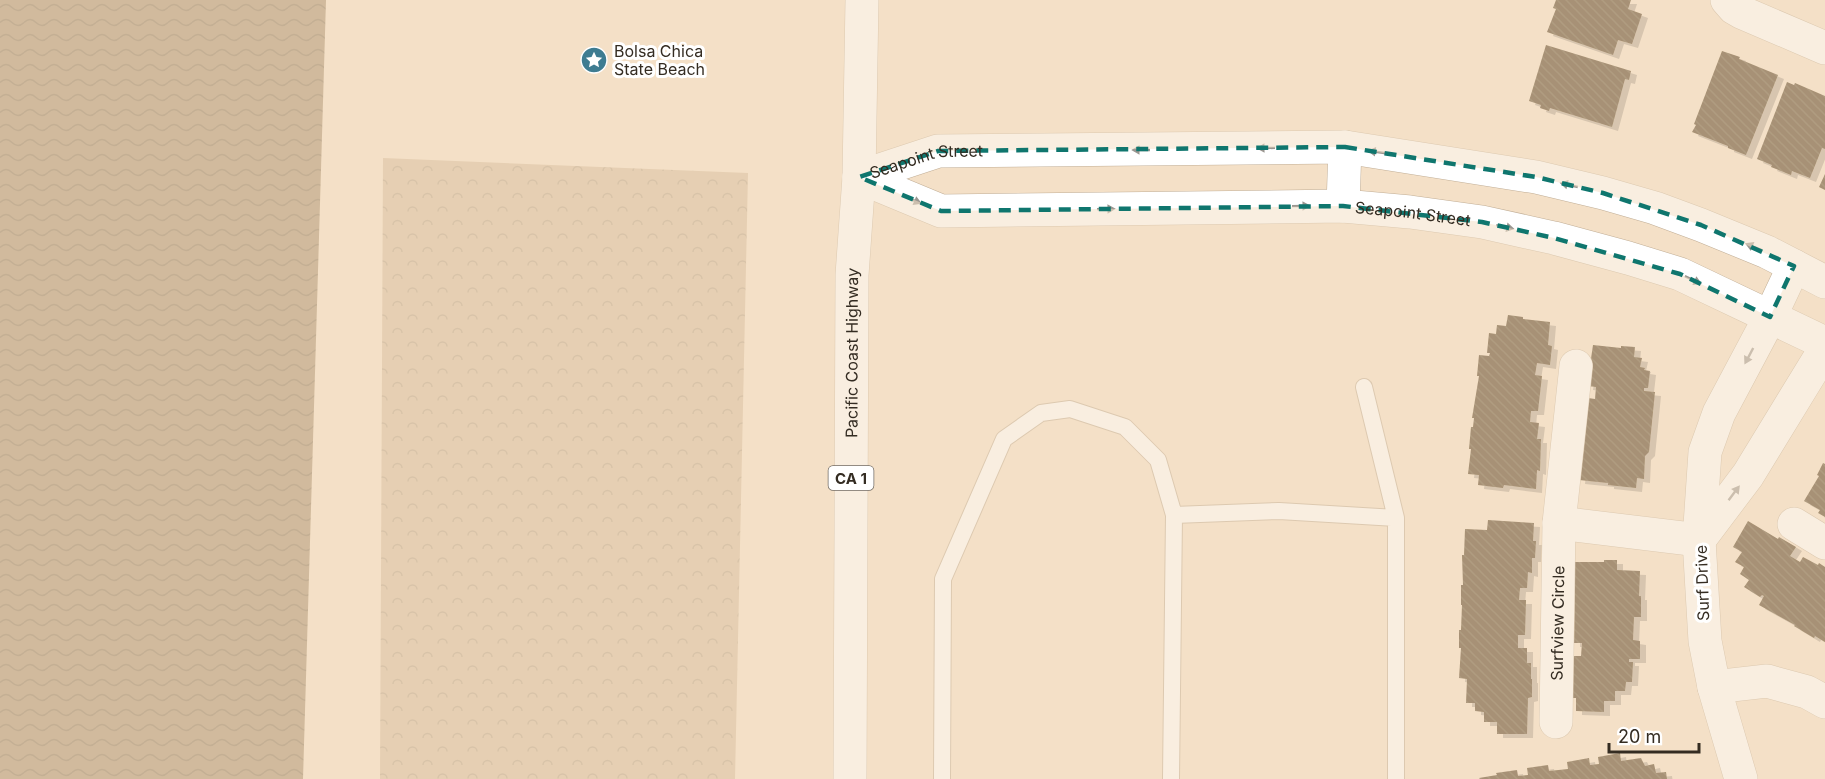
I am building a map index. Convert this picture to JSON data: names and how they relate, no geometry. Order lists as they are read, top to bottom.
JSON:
{
  "streets": {
    "main road": [
      "Seapoint Street",
      "Pacific Coast Highway",
      "CA 1",
      "Surf Drive",
      "Surfview Circle"
    ]
  },
  "crossings": [
    ["Seapoint Street", "Pacific Coast Highway"]
  ],
  "places": {
    "place": ["Bolsa Chica State Beach"]
  },
  "scale_bar": "20 m"
}
